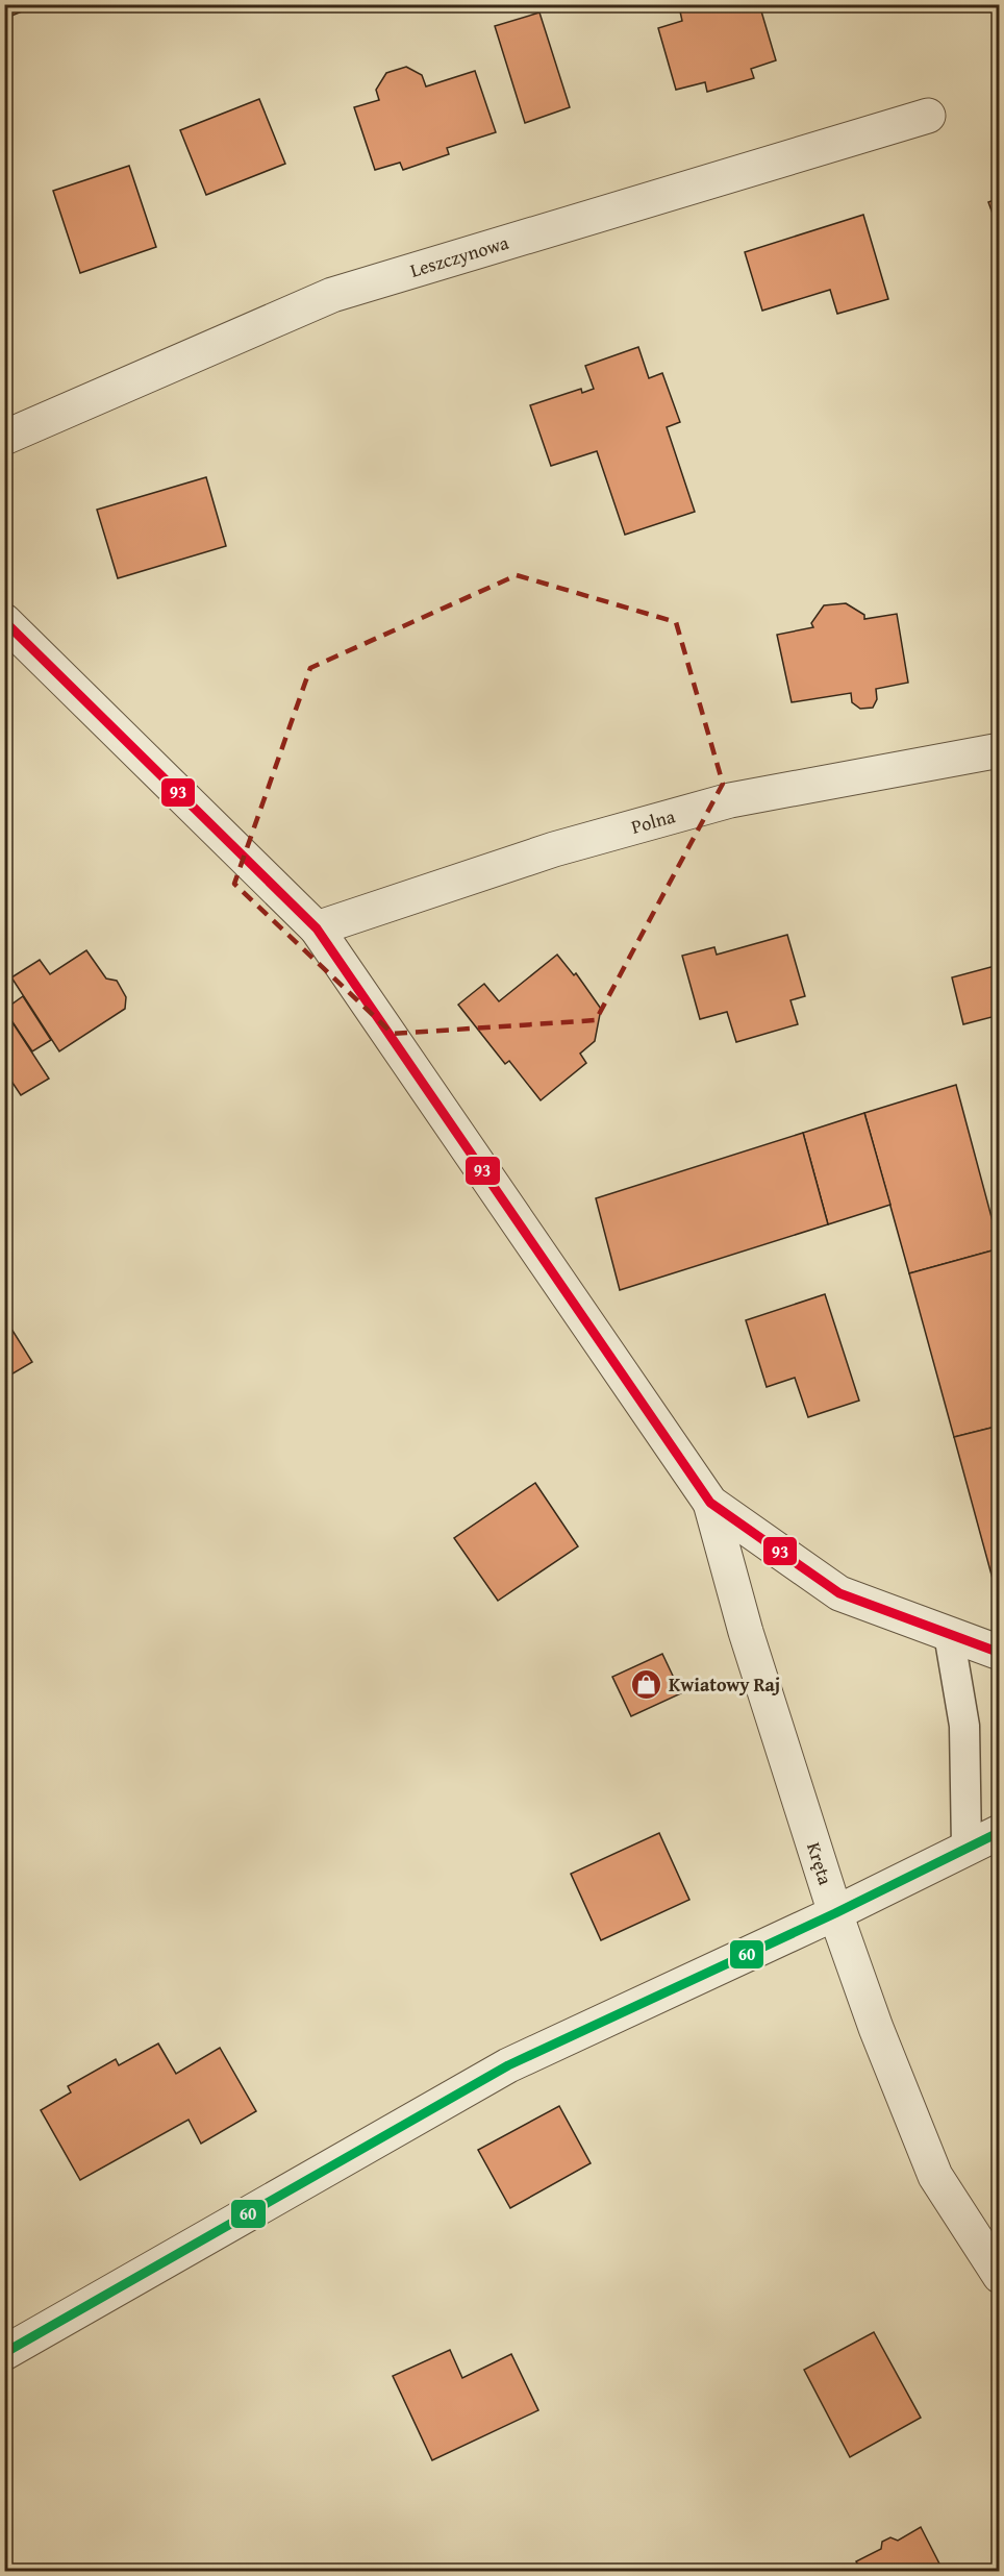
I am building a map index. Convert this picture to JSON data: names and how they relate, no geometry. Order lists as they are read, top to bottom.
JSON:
{
  "streets": {
    "street": ["Leszczynowa", "Polna", "Kręta"]
  },
  "places": {
    "shop": ["Kwiatowy Raj"]
  },
  "lines": ["transit line 93", "transit line 60"]
}
